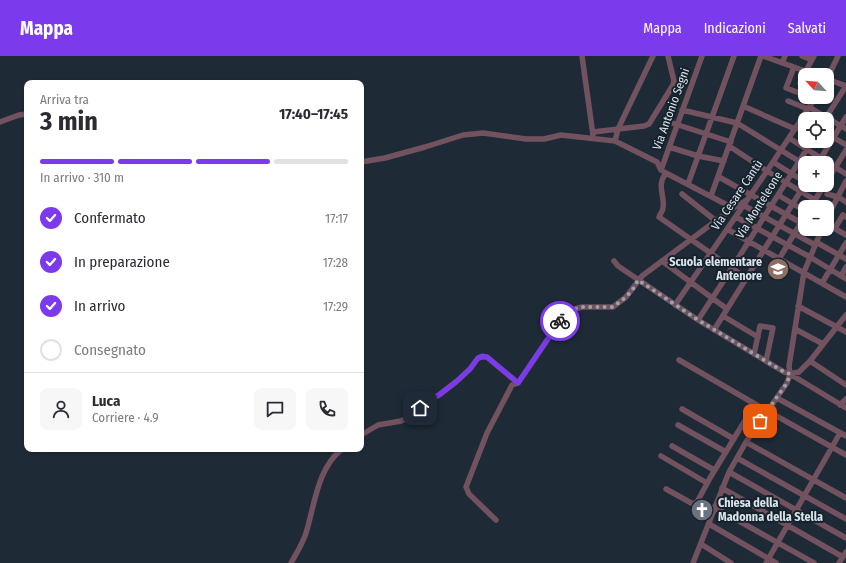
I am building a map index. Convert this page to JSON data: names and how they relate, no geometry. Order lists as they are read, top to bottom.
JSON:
{
  "streets": {
    "street": ["Via Antonio Segni", "Via Cesare Cantù", "Via Monteleone"]
  },
  "places": {
    "school or university": ["Scuola elementare Antenore"],
    "church": ["Chiesa della Madonna della Stella"]
  },
  "north": "top left",
  "page": {
    "header": "Mappa",
    "nav": ["Mappa", "Indicazioni", "Salvati"],
    "map_buttons": ["+", "−"],
    "heading": ["3 min", "Arriva tra", "17:40–17:45"],
    "panel": ["Luca", "Corriere · 4.9"],
    "bar": "In arrivo · 310 m",
    "list": [
      ["Confermato", "17:17"],
      ["In preparazione", "17:28"],
      ["In arrivo", "17:29"],
      "Consegnato"
    ]
  }
}
